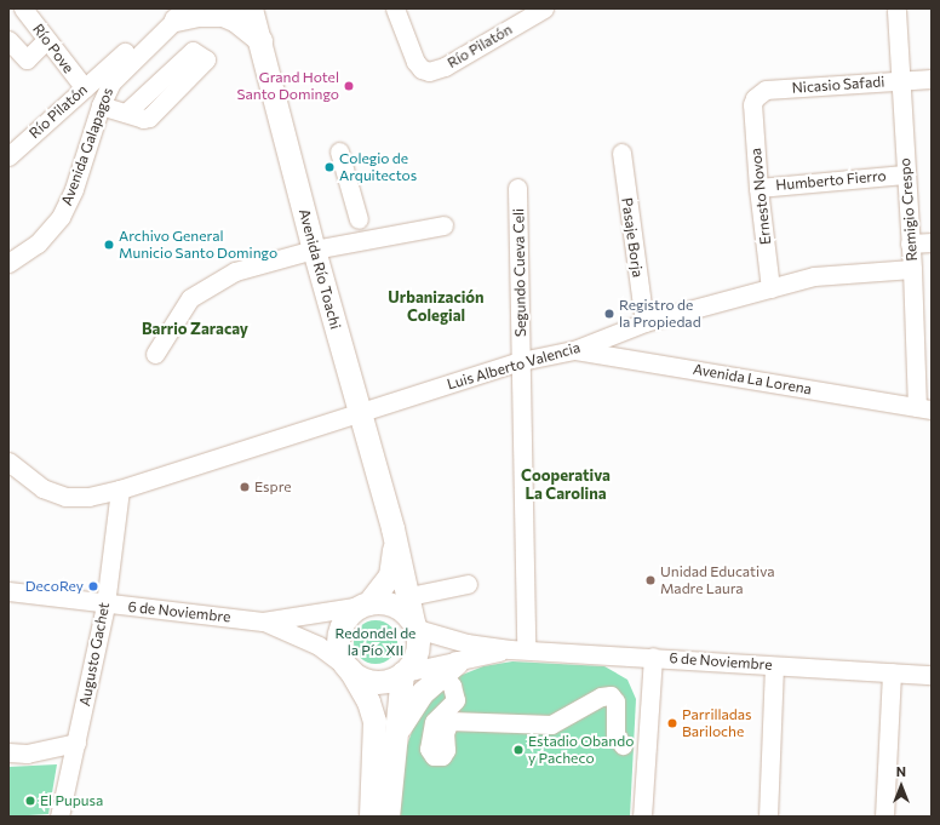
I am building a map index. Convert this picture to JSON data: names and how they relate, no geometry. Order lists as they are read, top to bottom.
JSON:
{
  "streets": {
    "main road": ["Avenida Río Toachi"],
    "street": [
      "Río Pilatón",
      "Río Pove",
      "Nicasio Safadi",
      "Avenida Galapagos",
      "Humberto Fierro",
      "Ernesto Novoa",
      "Remigio Crespo",
      "Pasaje Borja",
      "Segundo Cueva Celi",
      "Luis Alberto Valencia",
      "Avenida La Lorena",
      "6 de Noviembre",
      "Augusto Gachet"
    ]
  },
  "crossings": [
    ["Río Pilatón", "Río Pove"],
    ["Río Pilatón", "Avenida Galapagos"],
    ["Nicasio Safadi", "Ernesto Novoa"],
    ["Nicasio Safadi", "Remigio Crespo"],
    ["Humberto Fierro", "Ernesto Novoa"],
    ["Humberto Fierro", "Remigio Crespo"],
    ["Ernesto Novoa", "Luis Alberto Valencia"],
    ["Remigio Crespo", "Luis Alberto Valencia"],
    ["Remigio Crespo", "Avenida La Lorena"],
    ["Pasaje Borja", "Luis Alberto Valencia"],
    ["Avenida Río Toachi", "Luis Alberto Valencia"],
    ["Avenida Río Toachi", "6 de Noviembre"],
    ["Segundo Cueva Celi", "Luis Alberto Valencia"],
    ["Segundo Cueva Celi", "6 de Noviembre"],
    ["Luis Alberto Valencia", "Avenida La Lorena"],
    ["Luis Alberto Valencia", "Augusto Gachet"],
    ["6 de Noviembre", "Augusto Gachet"]
  ],
  "districts": ["Urbanización Colegial", "Barrio Zaracay", "Cooperativa La Carolina"],
  "parks": ["Redondel de la Pío XII"],
  "places": [
    "Grand Hotel Santo Domingo",
    "Colegio de Arquitectos",
    "Archivo General Municio Santo Domingo",
    "Registro de la Propiedad",
    "Espre",
    "Unidad Educativa Madre Laura",
    "DecoRey",
    "Parrilladas Bariloche",
    "Estadio Obando y Pacheco",
    "El Pupusa"
  ],
  "north": "top"
}
